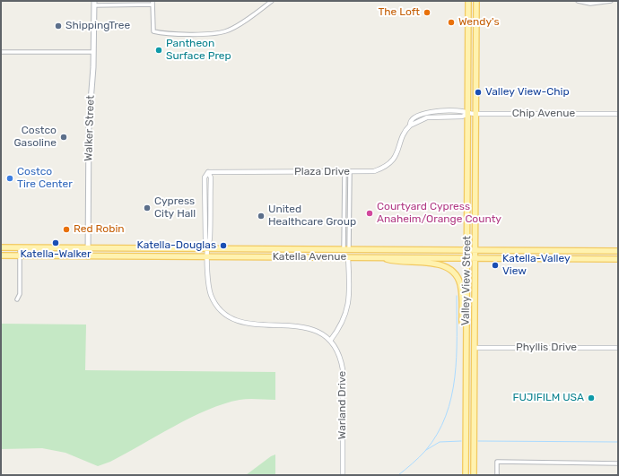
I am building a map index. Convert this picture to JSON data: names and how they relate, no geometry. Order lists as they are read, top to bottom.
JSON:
{
  "streets": {
    "main road": ["Walker Street", "Katella Avenue", "Valley View Street"],
    "street": [
      "Chip Avenue",
      "Plaza Drive",
      "Phyllis Drive",
      "Warland Drive"
    ]
  },
  "crossings": [
    ["Chip Avenue", "Plaza Drive"],
    ["Chip Avenue", "Valley View Street"],
    ["Walker Street", "Katella Avenue"],
    ["Plaza Drive", "Valley View Street"],
    ["Plaza Drive", "Warland Drive"],
    ["Katella Avenue", "Valley View Street"],
    ["Katella Avenue", "Warland Drive"],
    ["Valley View Street", "Phyllis Drive"]
  ],
  "places": [
    "The Loft",
    "Wendy's",
    "ShippingTree",
    "Pantheon Surface Prep",
    "Valley View-Chip",
    "Costco Gasoline",
    "Costco Tire Center",
    "Cypress City Hall",
    "Courtyard Cypress Anaheim/Orange County",
    "United Healthcare Group",
    "Red Robin",
    "Katella-Walker",
    "Katella-Douglas",
    "Katella-Valley View",
    "FUJIFILM USA"
  ]
}
